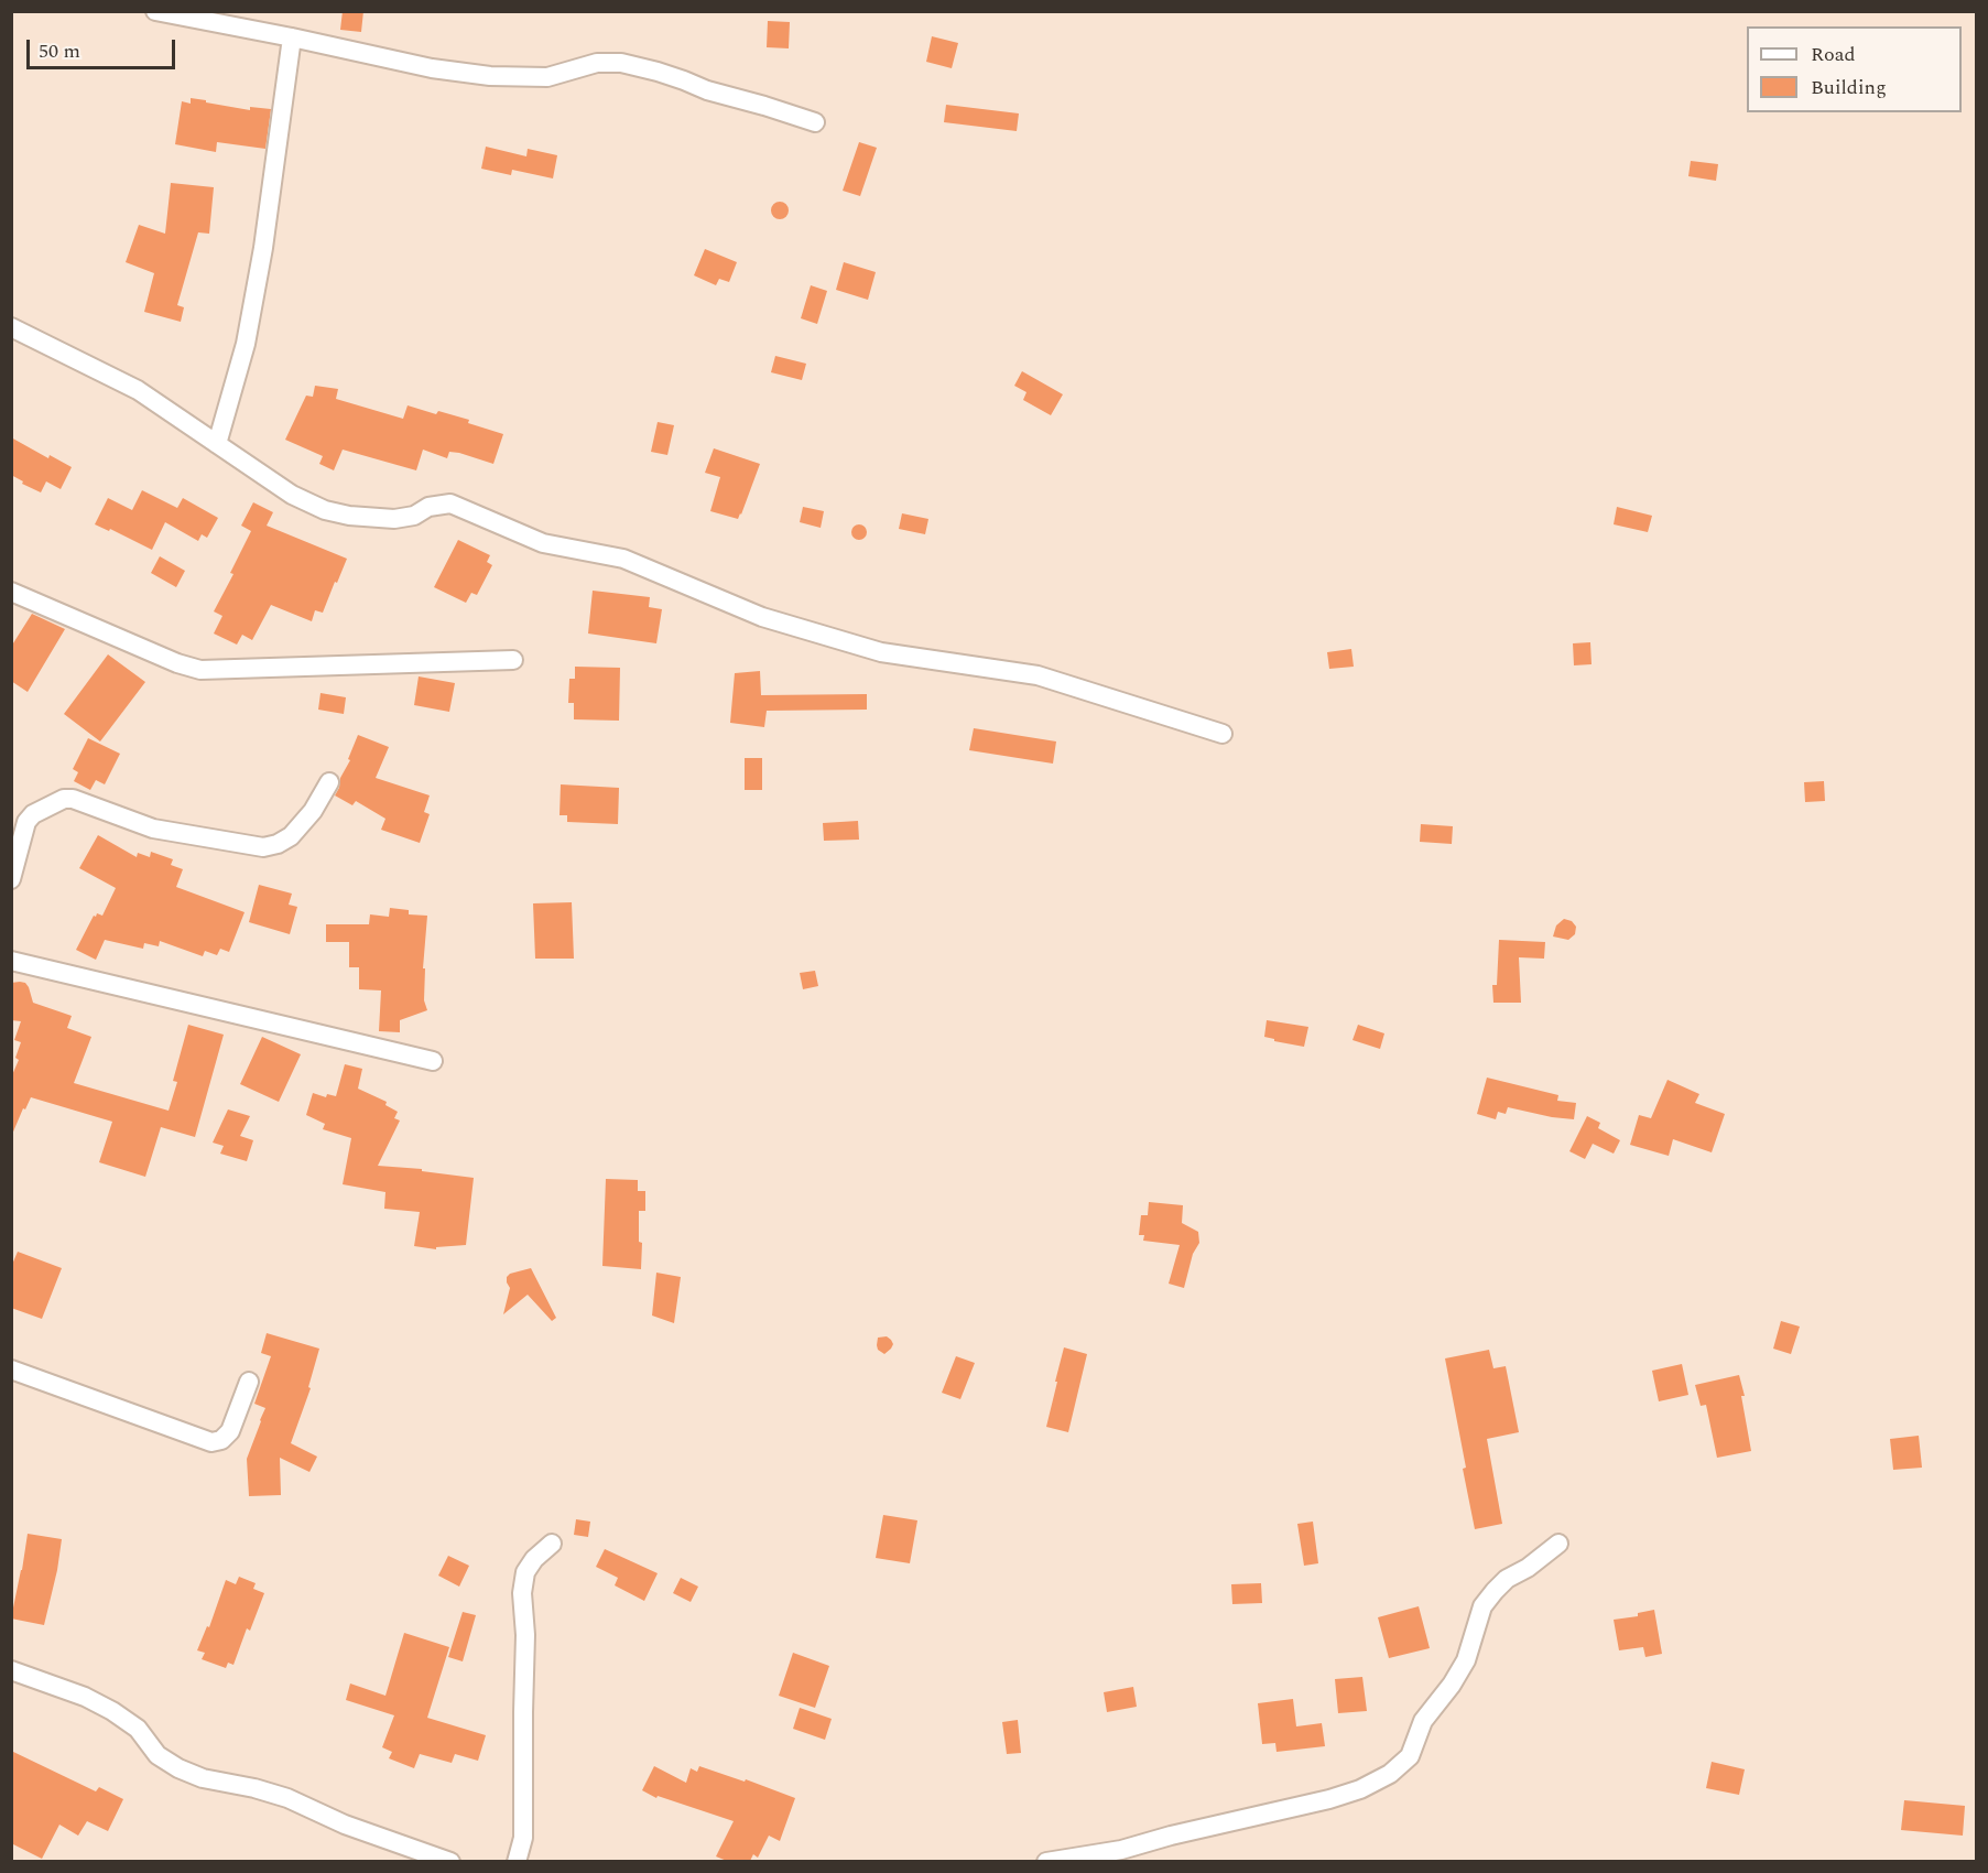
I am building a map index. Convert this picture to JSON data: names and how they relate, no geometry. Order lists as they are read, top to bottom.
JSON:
{
  "legend": ["Road", "Building"],
  "scale_bar": "50 m"
}
